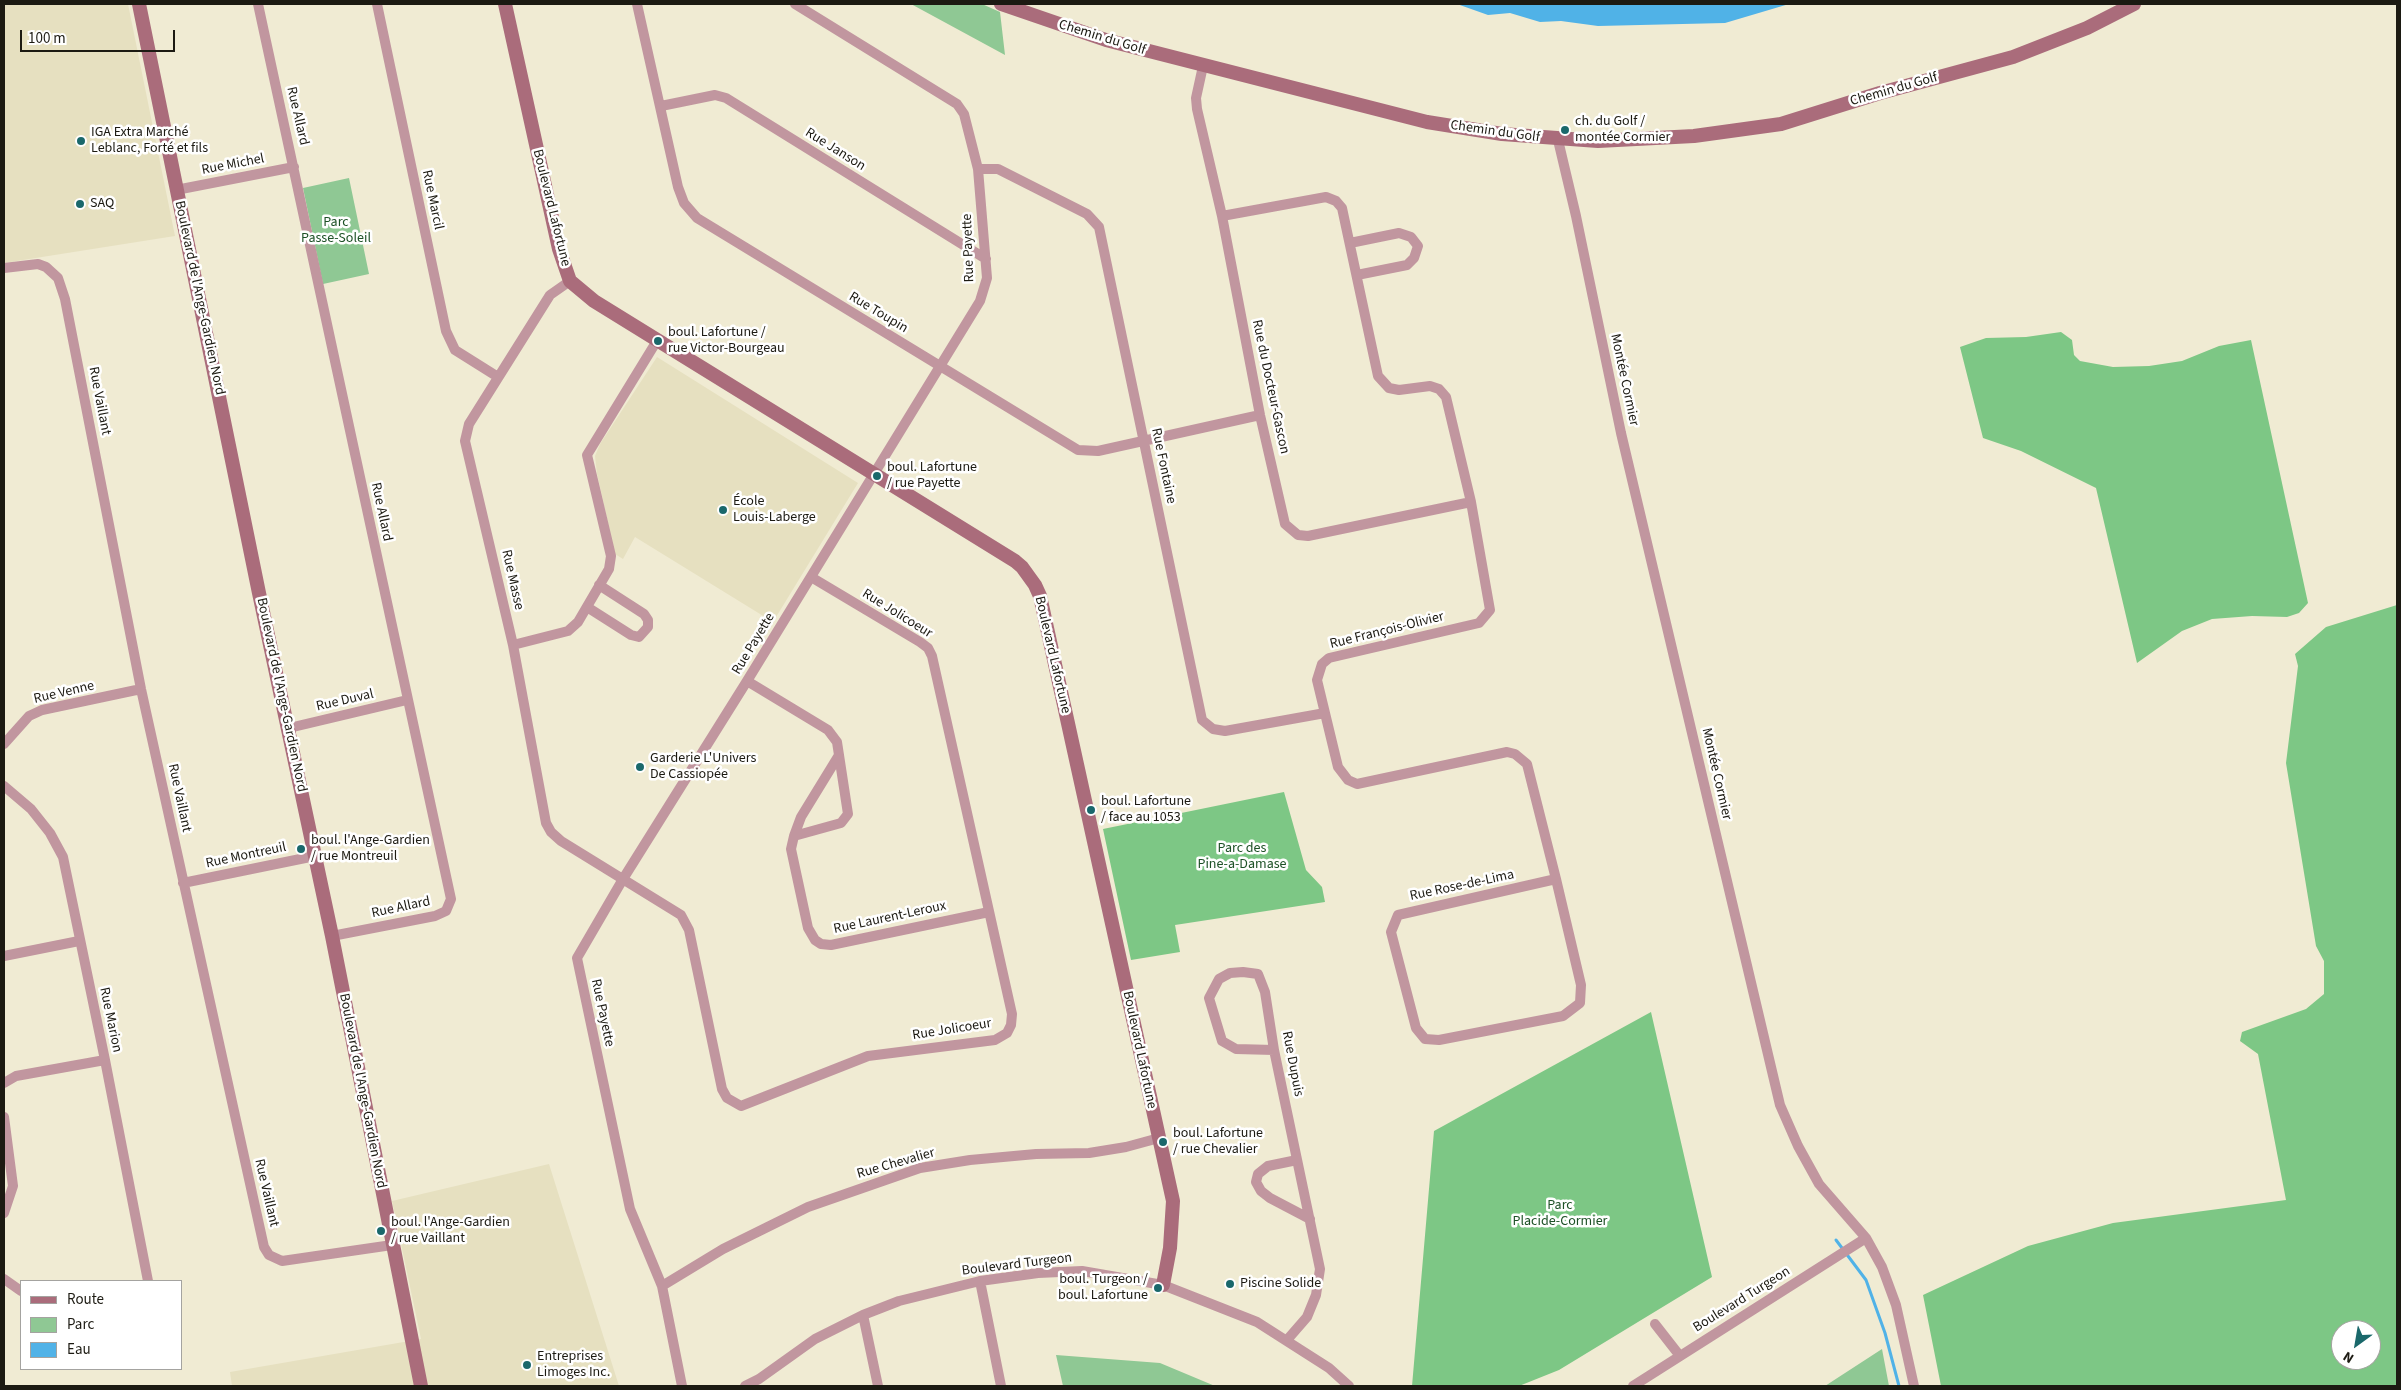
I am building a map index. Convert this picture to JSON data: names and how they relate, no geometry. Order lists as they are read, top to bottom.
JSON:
{
  "streets": {
    "street": [
      "Chemin du Golf",
      "Rue Allard",
      "Rue Janson",
      "Rue Michel",
      "Rue Marcil",
      "Boulevard Lafortune",
      "Rue Payette",
      "Boulevard de l'Ange-Gardien Nord",
      "Rue Toupin",
      "Montée Cormier",
      "Rue du Docteur-Gascon",
      "Rue Vaillant",
      "Rue Fontaine",
      "Rue Masse",
      "Rue Jolicoeur",
      "Rue François-Olivier",
      "Rue Venne",
      "Rue Duval",
      "Rue Montreuil",
      "Rue Rose-de-Lima",
      "Rue Laurent-Leroux",
      "Rue Marion",
      "Rue Dupuis",
      "Rue Chevalier",
      "Boulevard Turgeon"
    ]
  },
  "crossings": [
    ["Chemin du Golf", "Montée Cormier"],
    ["Chemin du Golf", "Rue du Docteur-Gascon"],
    ["Rue Allard", "Rue Michel"],
    ["Rue Allard", "Boulevard de l'Ange-Gardien Nord"],
    ["Rue Allard", "Rue Duval"],
    ["Rue Janson", "Rue Payette"],
    ["Rue Janson", "Rue Toupin"],
    ["Rue Michel", "Boulevard de l'Ange-Gardien Nord"],
    ["Rue Marcil", "Rue Masse"],
    ["Boulevard Lafortune", "Rue Payette"],
    ["Boulevard Lafortune", "Rue Masse"],
    ["Boulevard Lafortune", "Rue Chevalier"],
    ["Boulevard Lafortune", "Boulevard Turgeon"],
    ["Rue Payette", "Rue Toupin"],
    ["Rue Payette", "Rue Fontaine"],
    ["Rue Payette", "Rue Masse"],
    ["Rue Payette", "Rue Jolicoeur"],
    ["Rue Payette", "Rue Chevalier"],
    ["Boulevard de l'Ange-Gardien Nord", "Rue Vaillant"],
    ["Boulevard de l'Ange-Gardien Nord", "Rue Duval"],
    ["Boulevard de l'Ange-Gardien Nord", "Rue Montreuil"],
    ["Rue Toupin", "Rue du Docteur-Gascon"],
    ["Rue Toupin", "Rue Fontaine"],
    ["Montée Cormier", "Boulevard Turgeon"],
    ["Rue du Docteur-Gascon", "Rue François-Olivier"],
    ["Rue Vaillant", "Rue Venne"],
    ["Rue Vaillant", "Rue Montreuil"],
    ["Rue Fontaine", "Rue François-Olivier"],
    ["Rue Masse", "Rue Jolicoeur"],
    ["Rue Jolicoeur", "Rue Laurent-Leroux"],
    ["Rue François-Olivier", "Rue Rose-de-Lima"],
    ["Rue Dupuis", "Boulevard Turgeon"]
  ],
  "parks": ["Parc Passe-Soleil", "Parc des Pine-a-Damase", "Parc Placide-Cormier"],
  "places": [
    "ch. du Golf / montée Cormier",
    "IGA Extra Marché Leblanc, Forté et fils",
    "SAQ",
    "boul. Lafortune / rue Victor-Bourgeau",
    "boul. Lafortune / rue Payette",
    "École Louis-Laberge",
    "Garderie L'Univers De Cassiopée",
    "boul. Lafortune / face au 1053",
    "boul. l'Ange-Gardien / rue Montreuil",
    "boul. Lafortune / rue Chevalier",
    "boul. l'Ange-Gardien / rue Vaillant",
    "Piscine Solide",
    "boul. Turgeon / boul. Lafortune",
    "Entreprises Limoges Inc."
  ],
  "legend": ["Route", "Parc", "Eau"],
  "scale_bar": "100 m",
  "north": "bottom left"
}
